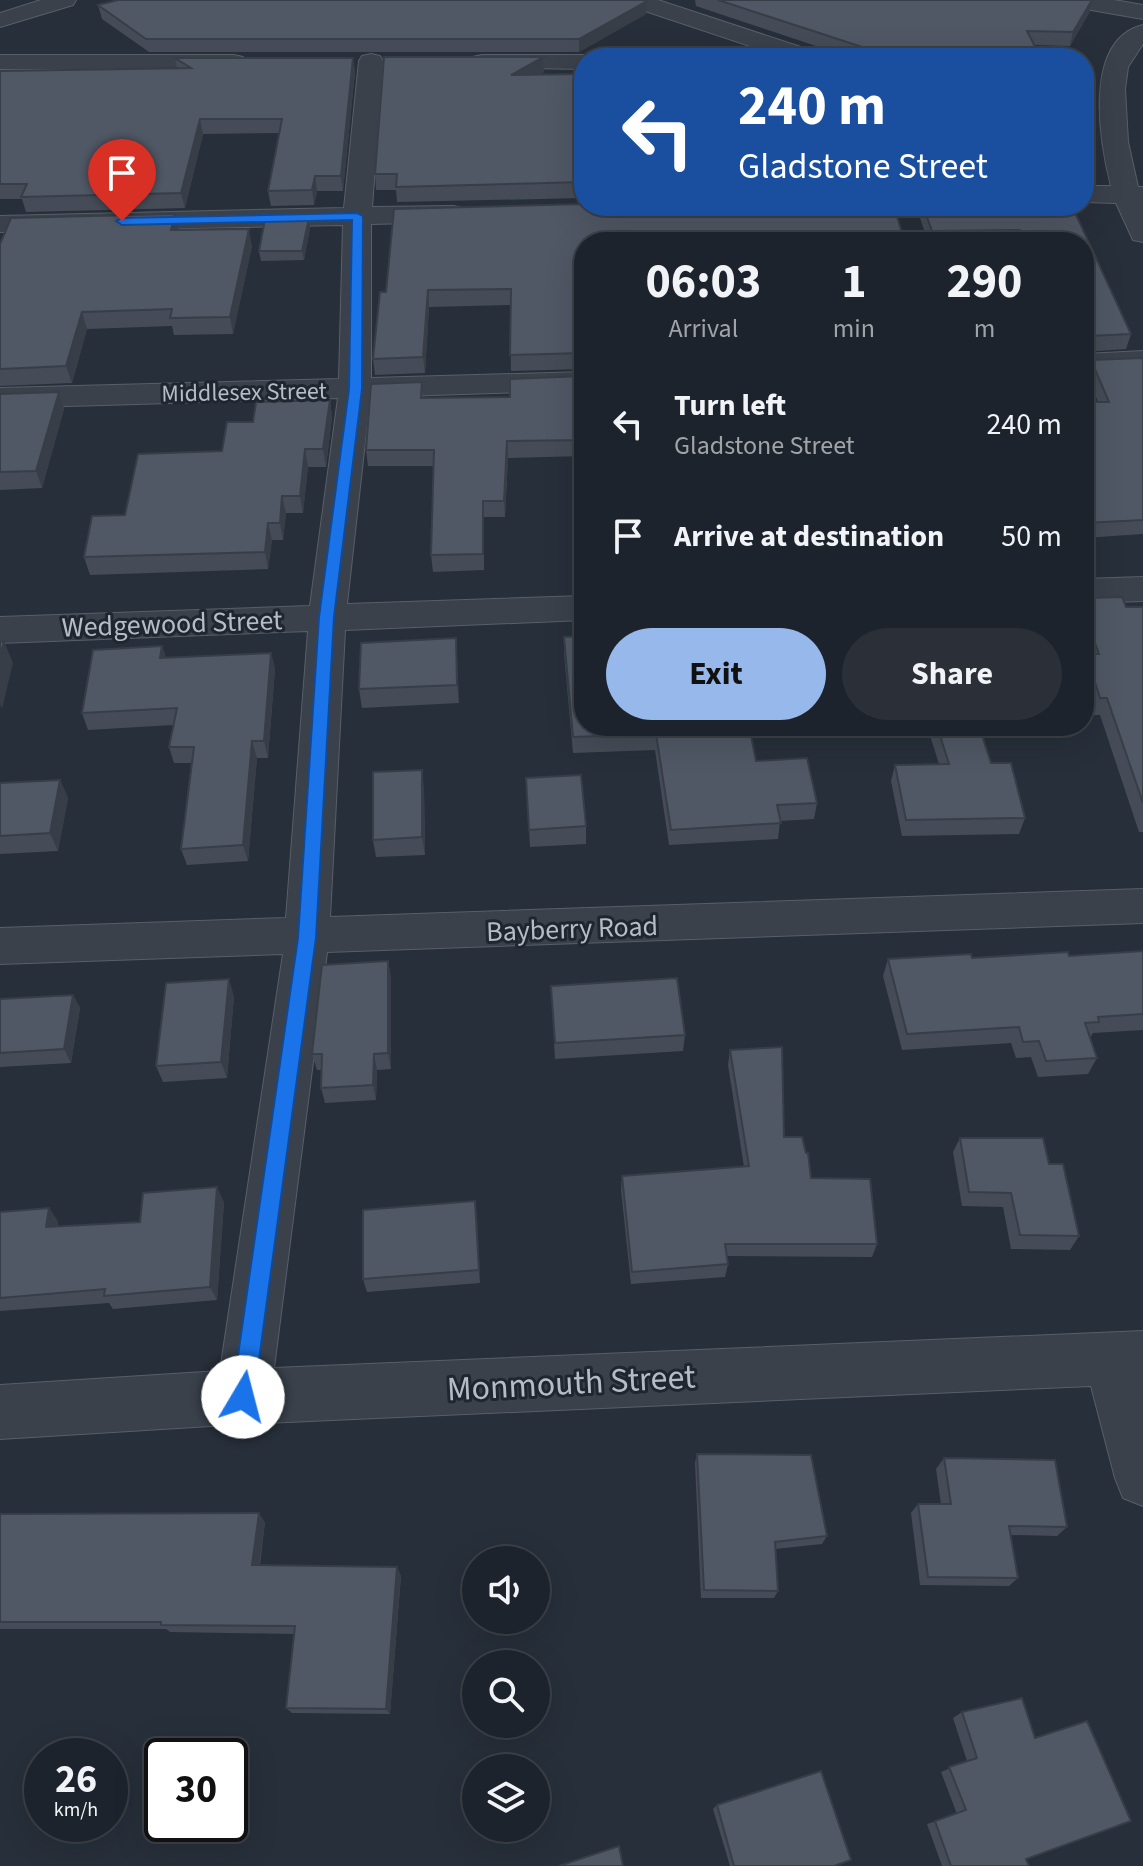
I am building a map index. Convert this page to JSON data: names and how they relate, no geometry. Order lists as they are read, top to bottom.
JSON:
{
  "streets": {
    "street": [
      "Middlesex Street",
      "Wedgewood Street",
      "Bayberry Road",
      "Monmouth Street"
    ]
  },
  "page": {
    "turn": ["240 m", "Gladstone Street"],
    "eta": [
      "06:03",
      "Arrival",
      "1",
      "min",
      "290",
      "m"
    ],
    "list": [
      {
        "name": "Turn left",
        "note": "Gladstone Street",
        "value": "240 m"
      },
      {
        "name": "Arrive at destination",
        "value": "50 m"
      }
    ],
    "buttons": ["Exit", "Share"],
    "speed": "26 km/h",
    "limit": "30"
  }
}
